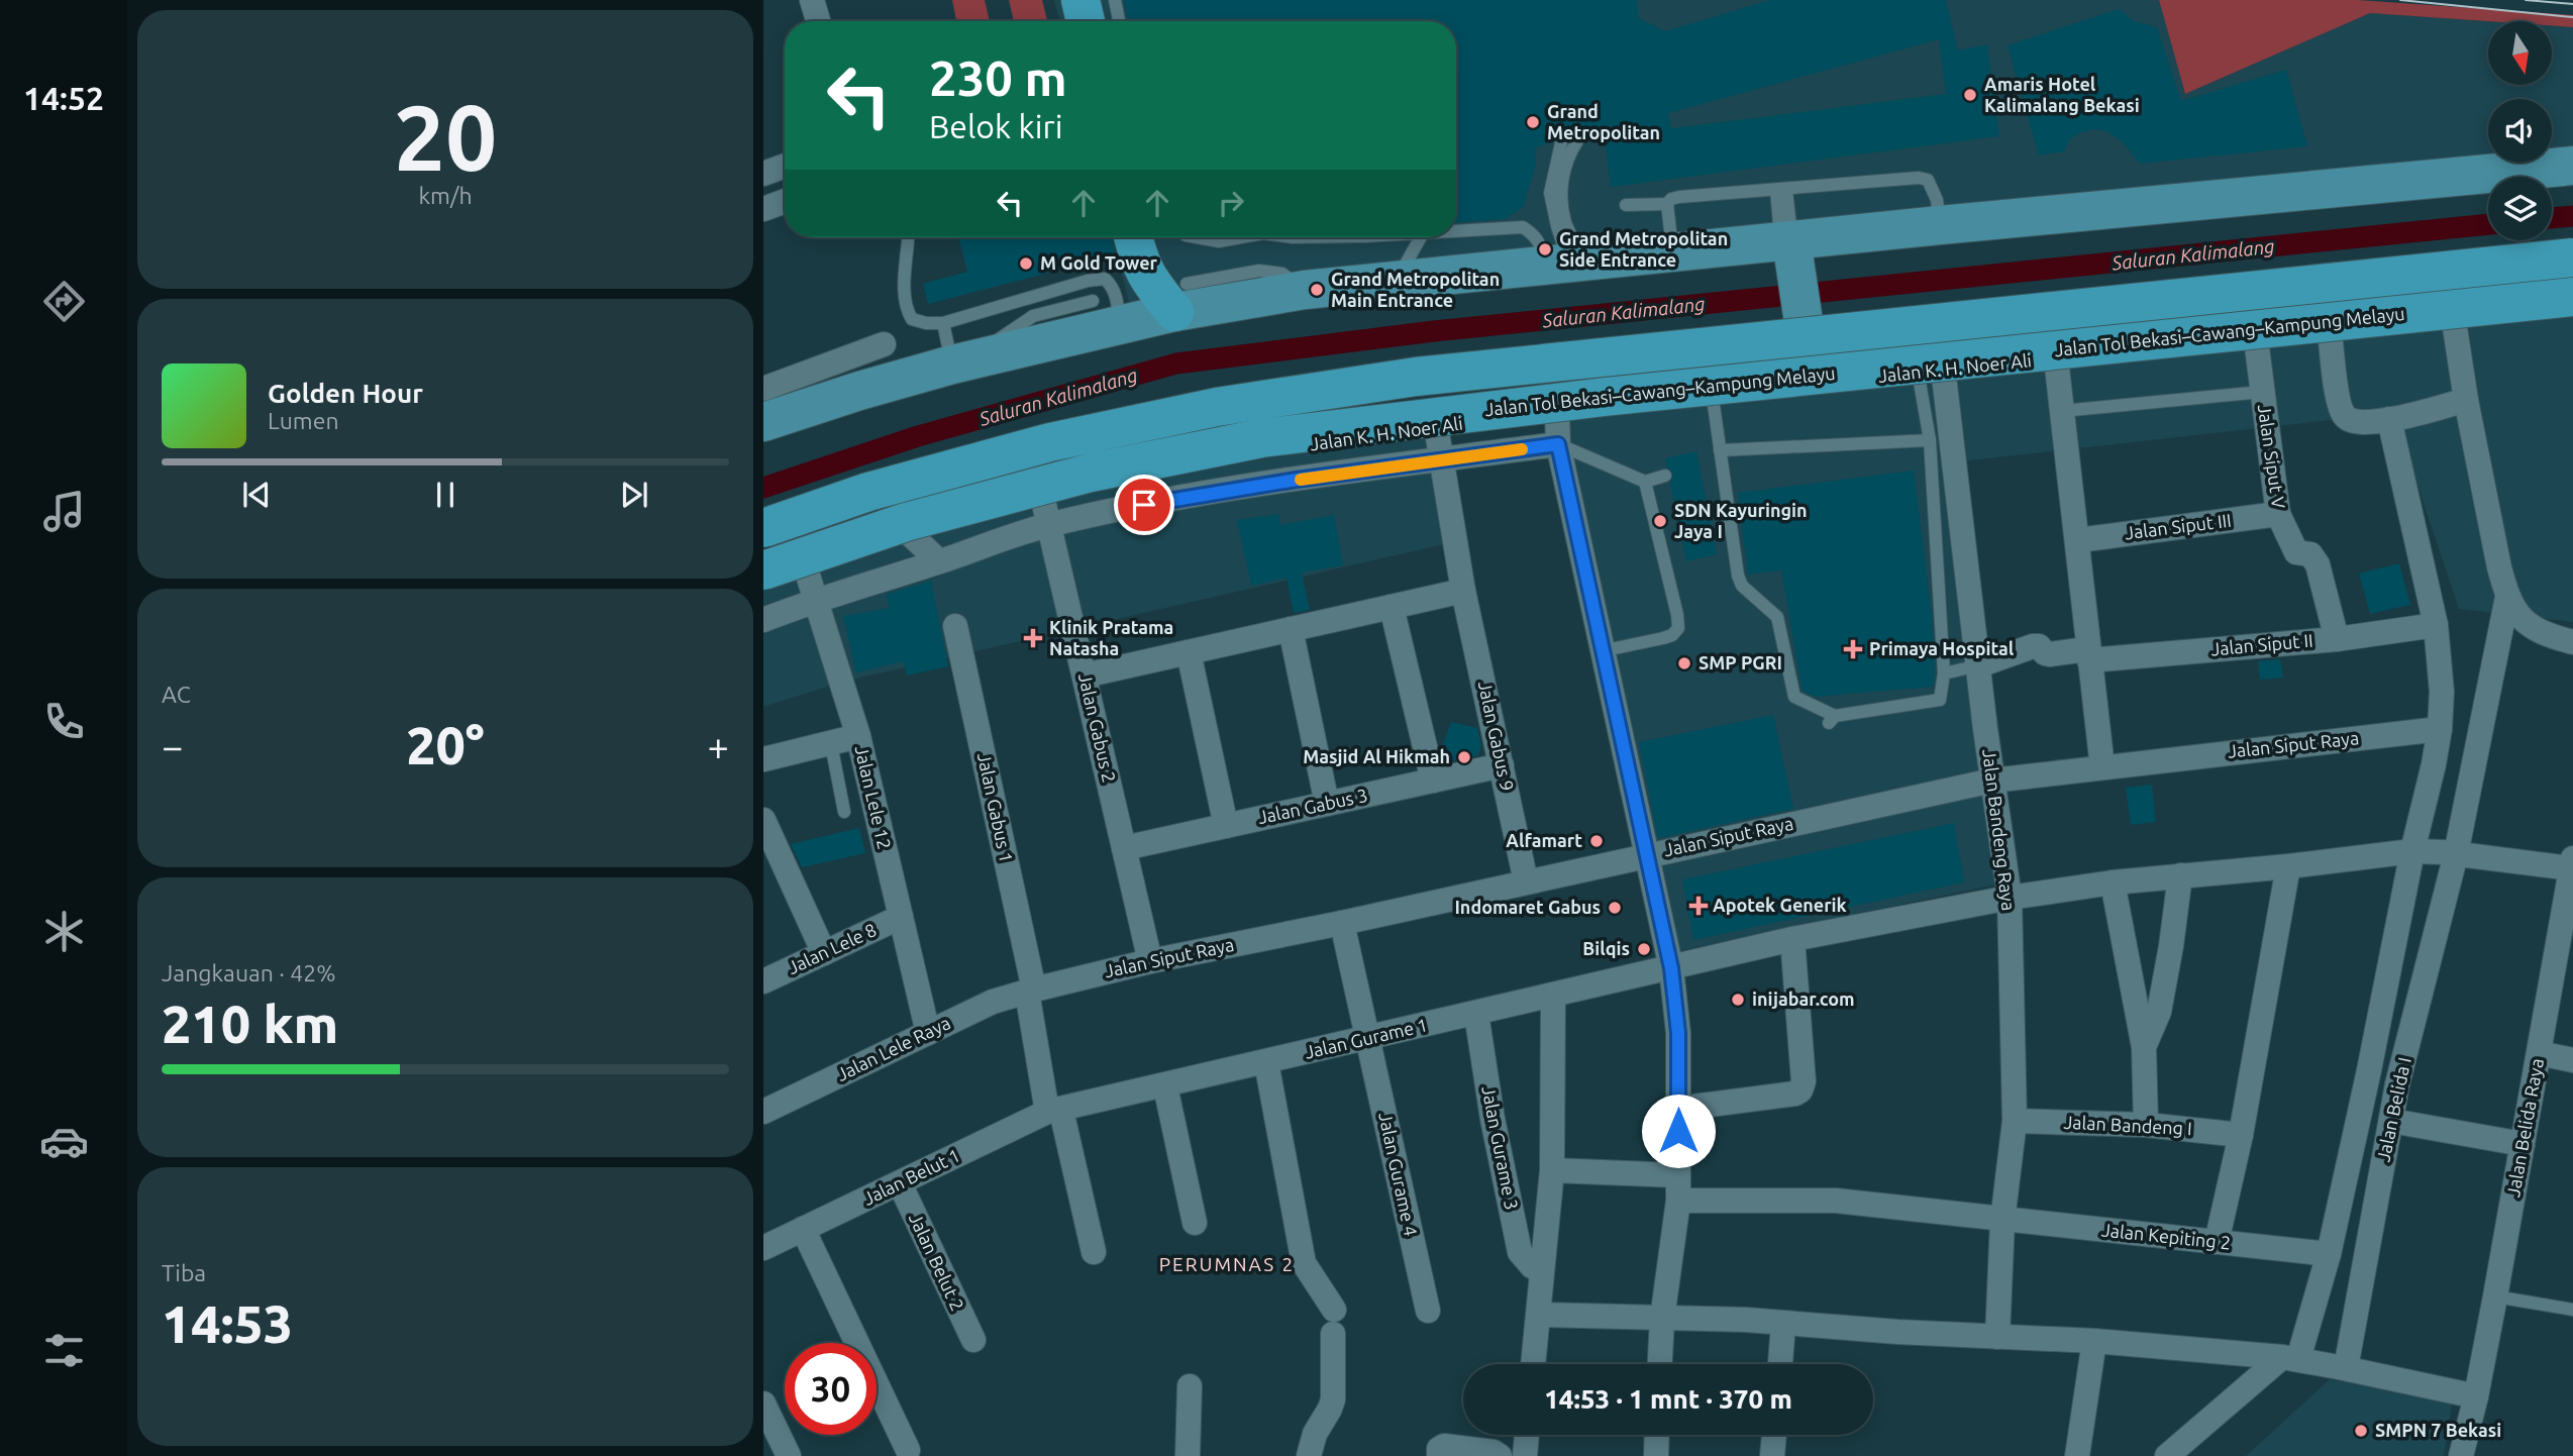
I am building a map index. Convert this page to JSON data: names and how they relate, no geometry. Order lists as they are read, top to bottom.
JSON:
{
  "streets": {
    "highway": ["Jalan Tol Bekasi–Cawang–Kampung Melayu"],
    "main road": ["Jalan K. H. Noer Ali"],
    "street": [
      "Jalan Siput V",
      "Jalan Siput III",
      "Jalan Siput II",
      "Jalan Gabus 2",
      "Jalan Gabus 9",
      "Jalan Siput Raya",
      "Jalan Lele 12",
      "Jalan Gabus 3",
      "Jalan Gabus 1",
      "Jalan Bandeng Raya",
      "Jalan Lele 8",
      "Jalan Gurame 1",
      "Jalan Lele Raya",
      "Jalan Belida I",
      "Jalan Bandeng I",
      "Jalan Belida Raya",
      "Jalan Gurame 3",
      "Jalan Gurame 4",
      "Jalan Belut 1",
      "Jalan Kepiting 2",
      "Jalan Belut 2"
    ]
  },
  "crossings": [
    ["Jalan K. H. Noer Ali", "Jalan Siput V"],
    ["Jalan K. H. Noer Ali", "Jalan Gabus 2"],
    ["Jalan K. H. Noer Ali", "Jalan Gabus 9"],
    ["Jalan K. H. Noer Ali", "Jalan Lele 12"],
    ["Jalan K. H. Noer Ali", "Jalan Bandeng Raya"],
    ["Jalan Siput V", "Jalan Siput III"],
    ["Jalan Siput V", "Jalan Siput II"],
    ["Jalan Siput II", "Jalan Bandeng Raya"],
    ["Jalan Gabus 2", "Jalan Siput Raya"],
    ["Jalan Gabus 2", "Jalan Gabus 3"],
    ["Jalan Gabus 9", "Jalan Siput Raya"],
    ["Jalan Gabus 9", "Jalan Gabus 3"],
    ["Jalan Siput Raya", "Jalan Gabus 1"],
    ["Jalan Siput Raya", "Jalan Bandeng Raya"],
    ["Jalan Siput Raya", "Jalan Lele Raya"],
    ["Jalan Siput Raya", "Jalan Gurame 4"],
    ["Jalan Lele 12", "Jalan Lele 8"],
    ["Jalan Lele 12", "Jalan Lele Raya"],
    ["Jalan Gabus 1", "Jalan Gurame 1"],
    ["Jalan Gabus 1", "Jalan Lele Raya"],
    ["Jalan Gabus 1", "Jalan Belut 1"],
    ["Jalan Bandeng Raya", "Jalan Gurame 1"],
    ["Jalan Bandeng Raya", "Jalan Bandeng I"],
    ["Jalan Bandeng Raya", "Jalan Kepiting 2"],
    ["Jalan Gurame 1", "Jalan Belida I"],
    ["Jalan Gurame 1", "Jalan Belida Raya"],
    ["Jalan Gurame 1", "Jalan Gurame 3"],
    ["Jalan Gurame 1", "Jalan Gurame 4"],
    ["Jalan Gurame 1", "Jalan Belut 1"],
    ["Jalan Belut 1", "Jalan Belut 2"]
  ],
  "districts": ["PERUMNAS 2"],
  "water": ["Saluran Kalimalang"],
  "places": {
    "other": [
      "Amaris Hotel Kalimalang Bekasi",
      "Grand Metropolitan",
      "Grand Metropolitan Side Entrance",
      "M Gold Tower",
      "Grand Metropolitan Main Entrance",
      "SDN Kayuringin Jaya I",
      "SMP PGRI",
      "Masjid Al Hikmah",
      "Alfamart",
      "Indomaret Gabus",
      "Bilqis",
      "inijabar.com",
      "SMPN 7 Bekasi"
    ],
    "health": ["Klinik Pratama Natasha", "Primaya Hospital", "Apotek Generik"]
  },
  "north": "bottom",
  "page": {
    "tabs": "14:52",
    "tile": [
      ["20", "km/h"],
      "AC",
      ["Jangkauan · 42%", "210 km"],
      ["Tiba", "14:53"]
    ],
    "turn": ["230 m", "Belok kiri"],
    "song": ["Golden Hour", "Lumen"],
    "heat": ["−", "20°", "+"],
    "limit": "30",
    "trip": "14:53 · 1 mnt · 370 m"
  }
}
